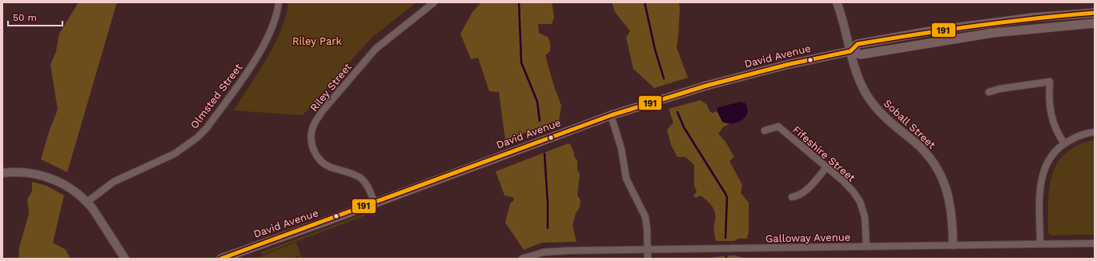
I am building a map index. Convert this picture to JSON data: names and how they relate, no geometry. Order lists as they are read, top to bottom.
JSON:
{
  "streets": {
    "main road": ["David Avenue"],
    "street": [
      "Riley Street",
      "Olmsted Street",
      "Soball Street",
      "Fifeshire Street",
      "Galloway Avenue"
    ]
  },
  "crossings": [
    ["David Avenue", "Riley Street"],
    ["David Avenue", "Soball Street"],
    ["Soball Street", "Galloway Avenue"],
    ["Fifeshire Street", "Galloway Avenue"]
  ],
  "parks": ["Riley Park"],
  "lines": ["transit line 191"],
  "scale_bar": "50 m"
}
